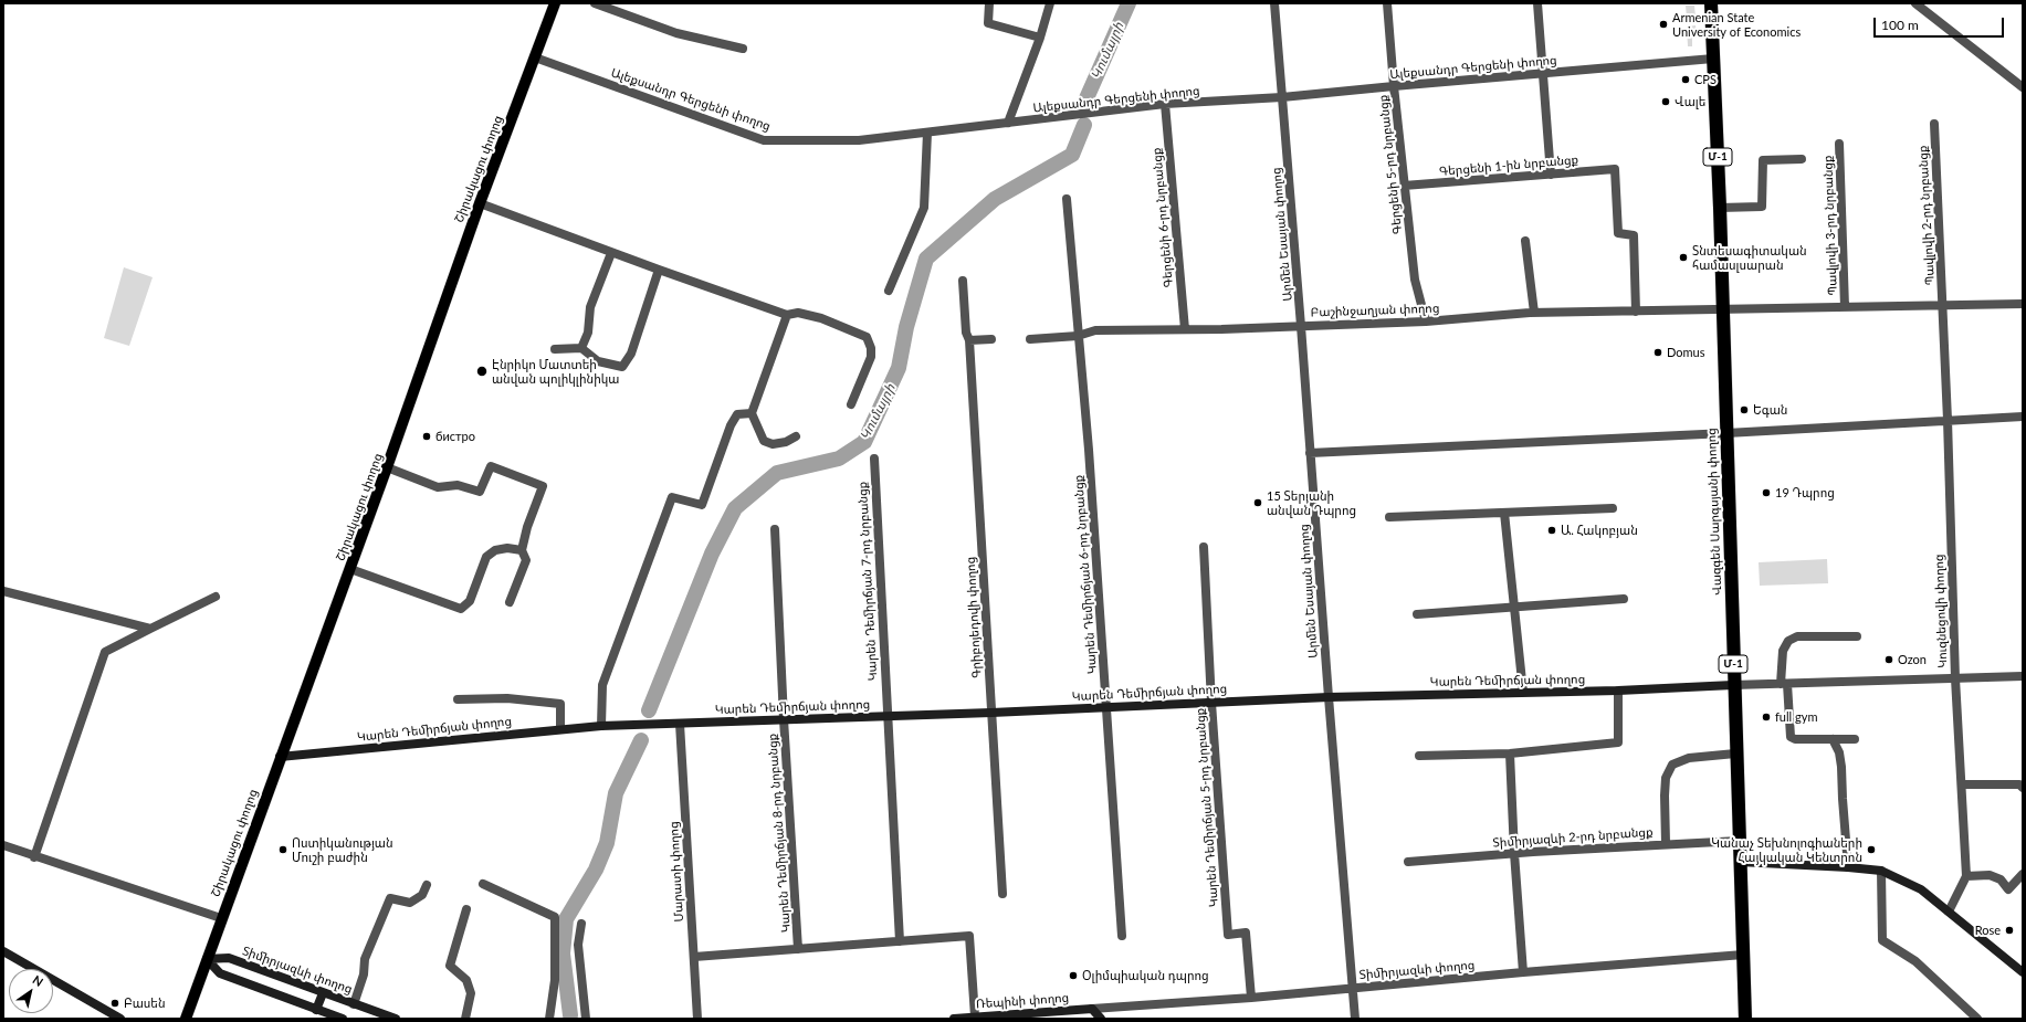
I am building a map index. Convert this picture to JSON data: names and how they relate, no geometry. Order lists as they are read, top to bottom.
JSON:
{
  "streets": {
    "highway": ["Մ-1", "Վազգեն Սարգսյանի փողոց"],
    "main road": ["Շիրակացու փողոց"],
    "street": [
      "Ալեքսանդր Գերցենի փողոց",
      "Գերցենի 5-րդ նրբանցք",
      "Գերցենի 1-ին նրբանցք",
      "Պավլովի 2-րդ նրբանցք",
      "Գերցենի 6-րդ նրբանցք",
      "Պավլովի 3-րդ նրբանցք",
      "Արմեն Եսայան փողոց",
      "Բաշինջաղյան փողոց",
      "Կարեն Դեմիրճյան 6-րդ նրբանցք",
      "Կարեն Դեմիրճյան 7-րդ նրբանցք",
      "Կուզնեցովի փողոց",
      "Գրիբոյեդովի փողոց",
      "Կարեն Դեմիրճյան փողոց",
      "Կարեն Դեմիրճյան 5-րդ նրբանցք",
      "Կարեն Դեմիրճյան 8-րդ նրբանցք",
      "Տիմիրյազևի 2-րդ նրբանցք",
      "Մարատի փողոց",
      "Տիմիրյազևի փողոց",
      "Ռեպինի փողոց"
    ]
  },
  "crossings": [
    ["Ալեքսանդր Գերցենի փողոց", "Գերցենի 5-րդ նրբանցք"],
    ["Ալեքսանդր Գերցենի փողոց", "Շիրակացու փողոց"],
    ["Ալեքսանդր Գերցենի փողոց", "Գերցենի 6-րդ նրբանցք"],
    ["Ալեքսանդր Գերցենի փողոց", "Արմեն Եսայան փողոց"],
    ["Ալեքսանդր Գերցենի փողոց", "Վազգեն Սարգսյանի փողոց"],
    ["Գերցենի 5-րդ նրբանցք", "Գերցենի 1-ին նրբանցք"],
    ["Գերցենի 5-րդ նրբանցք", "Բաշինջաղյան փողոց"],
    ["Գերցենի 1-ին նրբանցք", "Բաշինջաղյան փողոց"],
    ["Շիրակացու փողոց", "Կարեն Դեմիրճյան փողոց"],
    ["Շիրակացու փողոց", "Տիմիրյազևի փողոց"],
    ["Պավլովի 2-րդ նրբանցք", "Բաշինջաղյան փողոց"],
    ["Պավլովի 2-րդ նրբանցք", "Կուզնեցովի փողոց"],
    ["Գերցենի 6-րդ նրբանցք", "Բաշինջաղյան փողոց"],
    ["Պավլովի 3-րդ նրբանցք", "Բաշինջաղյան փողոց"],
    ["Արմեն Եսայան փողոց", "Բաշինջաղյան փողոց"],
    ["Արմեն Եսայան փողոց", "Կարեն Դեմիրճյան փողոց"],
    ["Արմեն Եսայան փողոց", "Տիմիրյազևի փողոց"],
    ["Բաշինջաղյան փողոց", "Վազգեն Սարգսյանի փողոց"],
    ["Բաշինջաղյան փողոց", "Կարեն Դեմիրճյան 6-րդ նրբանցք"],
    ["Բաշինջաղյան փողոց", "Կուզնեցովի փողոց"],
    ["Վազգեն Սարգսյանի փողոց", "Կարեն Դեմիրճյան փողոց"],
    ["Վազգեն Սարգսյանի փողոց", "Տիմիրյազևի 2-րդ նրբանցք"],
    ["Վազգեն Սարգսյանի փողոց", "Տիմիրյազևի փողոց"],
    ["Կարեն Դեմիրճյան 6-րդ նրբանցք", "Կարեն Դեմիրճյան փողոց"],
    ["Կարեն Դեմիրճյան 7-րդ նրբանցք", "Կարեն Դեմիրճյան փողոց"],
    ["Կուզնեցովի փողոց", "Կարեն Դեմիրճյան փողոց"],
    ["Գրիբոյեդովի փողոց", "Կարեն Դեմիրճյան փողոց"],
    ["Կարեն Դեմիրճյան փողոց", "Կարեն Դեմիրճյան 5-րդ նրբանցք"],
    ["Կարեն Դեմիրճյան փողոց", "Կարեն Դեմիրճյան 8-րդ նրբանցք"],
    ["Կարեն Դեմիրճյան փողոց", "Մարատի փողոց"],
    ["Կարեն Դեմիրճյան 5-րդ նրբանցք", "Տիմիրյազևի փողոց"],
    ["Տիմիրյազևի փողոց", "Ռեպինի փողոց"]
  ],
  "water": ["Կումայրի"],
  "places": [
    "Armenian State University of Economics",
    "CPS",
    "Վալե",
    "Տնտեսագիտական համասլսարան",
    "Domus",
    "Էնրիկո Մատտեի անվան պոլիկլինիկա",
    "Եգան",
    "бистро",
    "19 Դպրոց",
    "15 Տերյանի անվան Դպրոց",
    "Ա. Հակոբյան",
    "Ozon",
    "full gym",
    "Ոստիկանության Մուշի բաժին",
    "Կանաչ Տեխնոլոգիաների Հայկական Կենտրոն",
    "Rose",
    "Օլիմպիական դպրոց",
    "Բասեն"
  ],
  "scale_bar": "100 m",
  "north": "top right"
}
